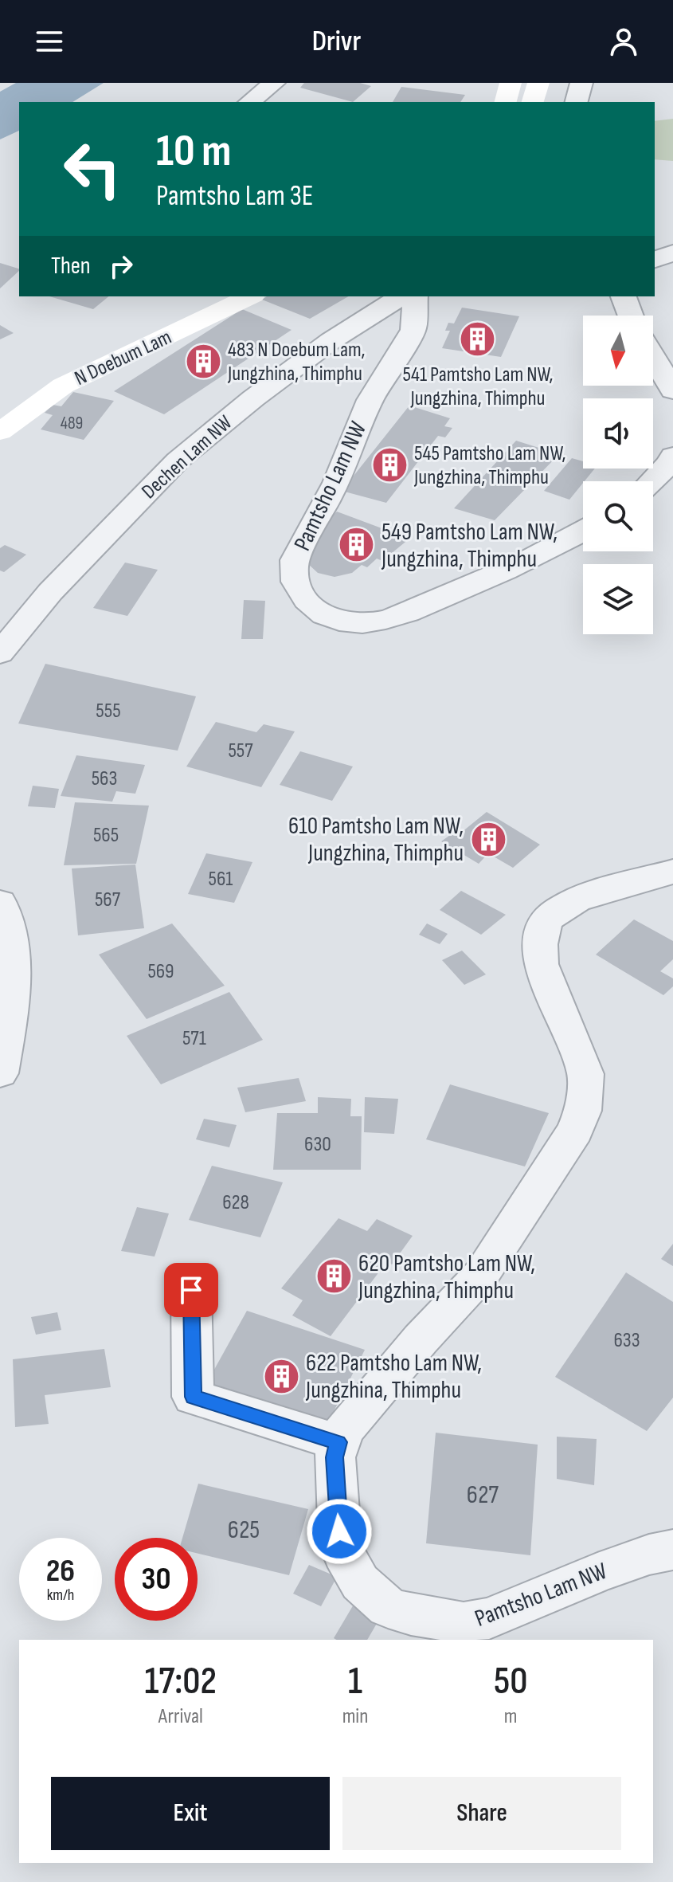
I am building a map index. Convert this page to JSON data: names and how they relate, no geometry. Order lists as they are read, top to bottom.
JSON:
{
  "streets": {
    "main road": ["N Doebum Lam"],
    "street": ["Dechen Lam NW", "Pamtsho Lam NW"]
  },
  "places": {
    "building": [
      "541 Pamtsho Lam NW, Jungzhina, Thimphu",
      "483 N Doebum Lam, Jungzhina, Thimphu",
      "545 Pamtsho Lam NW, Jungzhina, Thimphu",
      "549 Pamtsho Lam NW, Jungzhina, Thimphu",
      "610 Pamtsho Lam NW, Jungzhina, Thimphu",
      "620 Pamtsho Lam NW, Jungzhina, Thimphu",
      "622 Pamtsho Lam NW, Jungzhina, Thimphu"
    ]
  },
  "house_numbers": [
    "489",
    "555",
    "557",
    "563",
    "565",
    "561",
    "567",
    "569",
    "571",
    "630",
    "628",
    "633",
    "627",
    "625"
  ],
  "north": "bottom",
  "page": {
    "header": "Drivr",
    "turn": ["10 m", "Pamtsho Lam 3E"],
    "then": "Then",
    "speed": "26 km/h",
    "limit": "30",
    "eta": [
      "17:02",
      "Arrival",
      "1",
      "min",
      "50",
      "m"
    ],
    "buttons": ["Exit", "Share"]
  }
}
